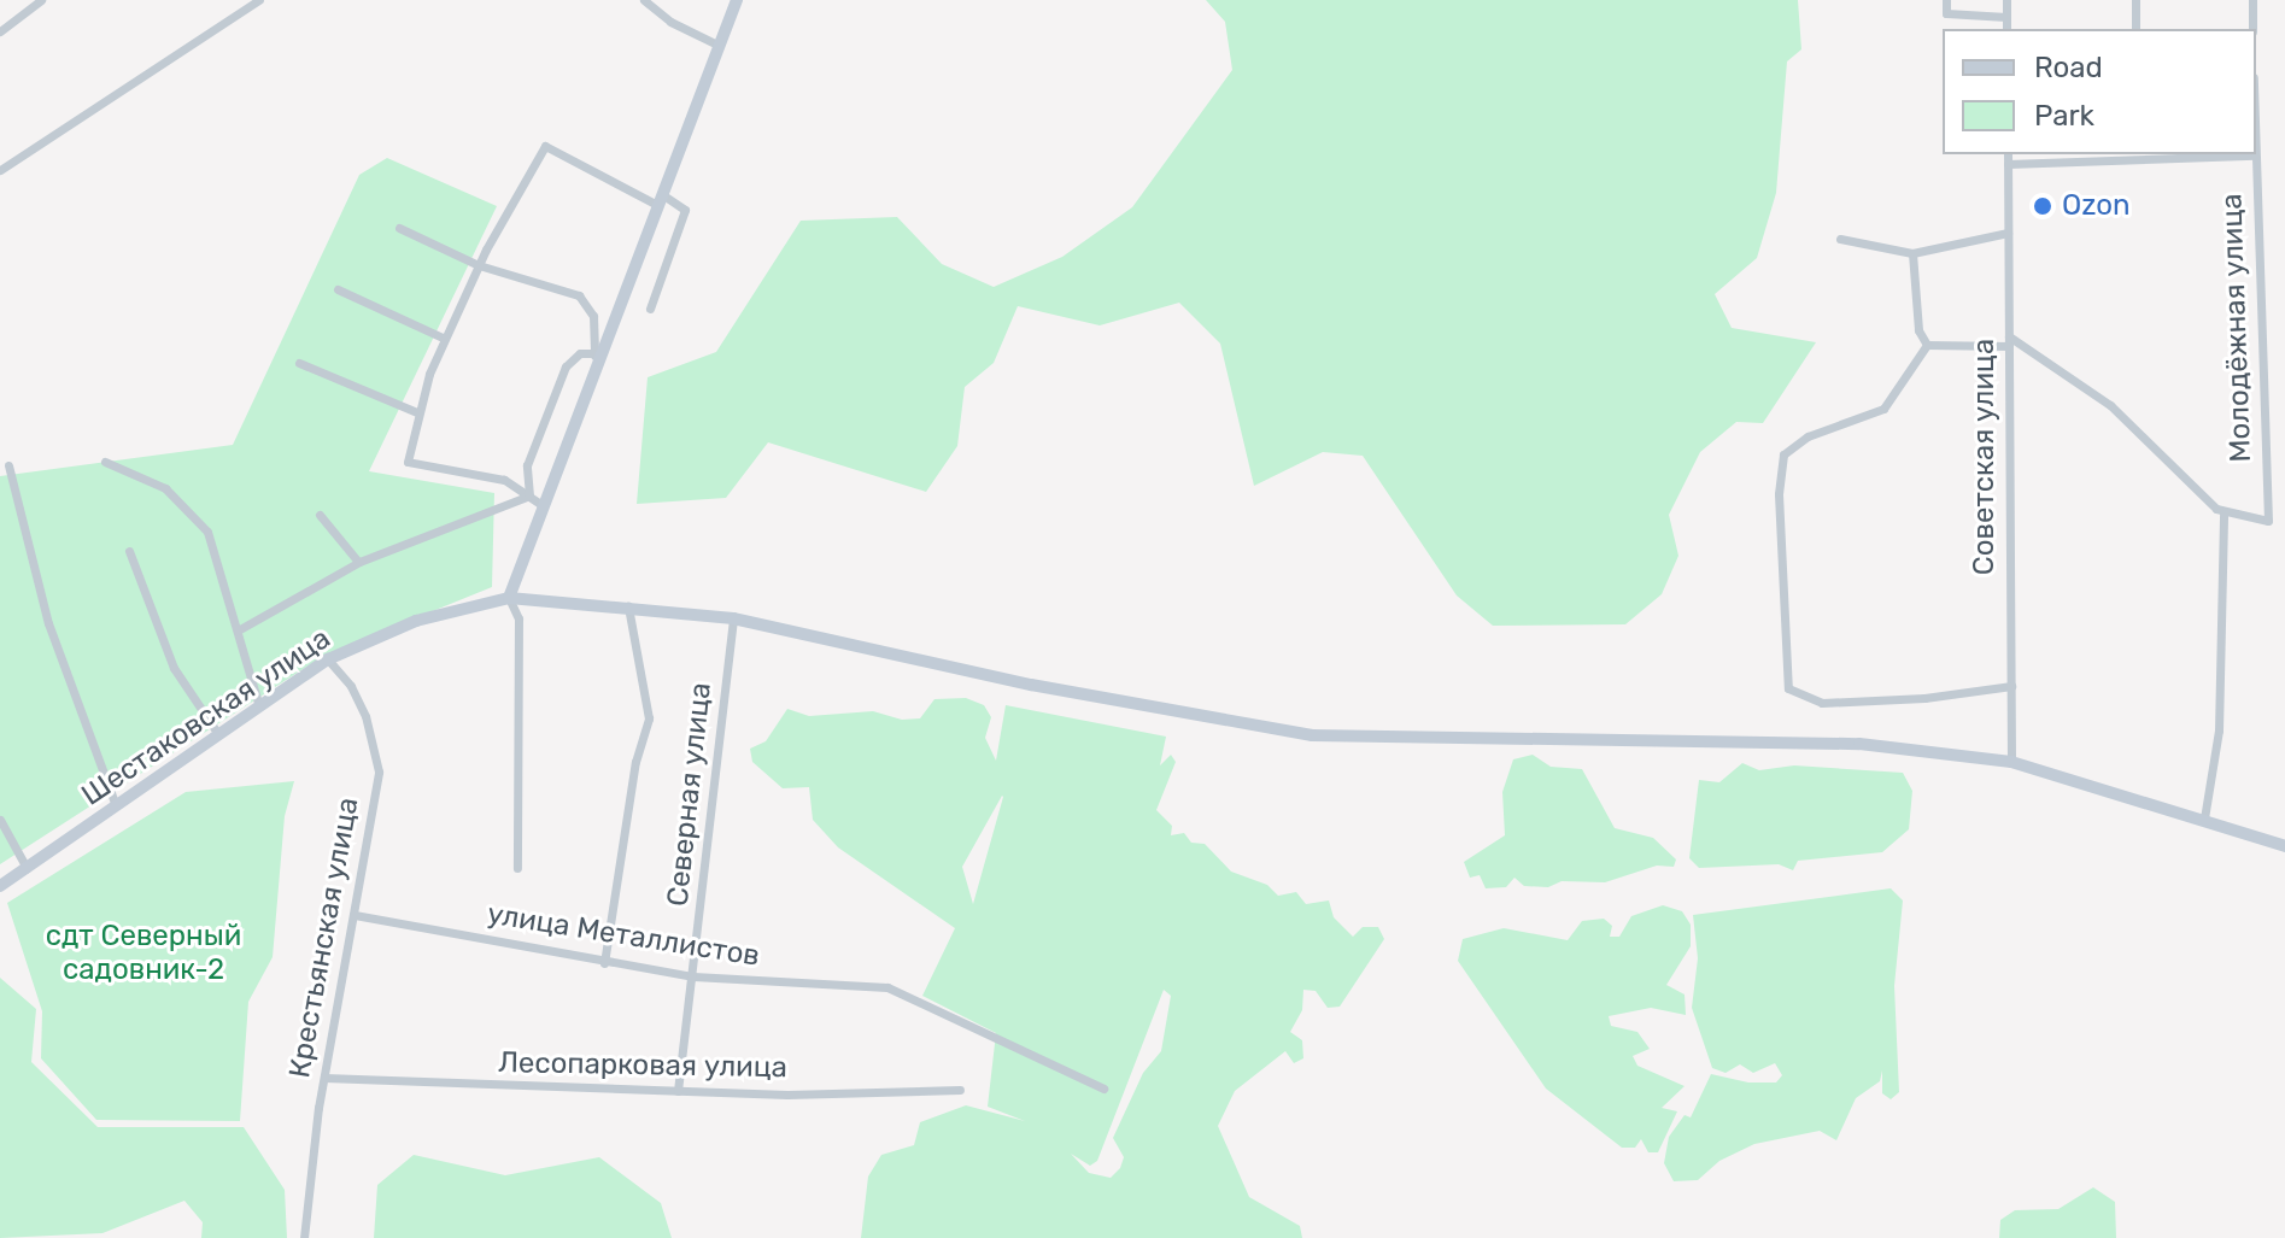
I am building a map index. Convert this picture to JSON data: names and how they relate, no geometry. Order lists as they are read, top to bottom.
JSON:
{
  "streets": {
    "main road": ["Шестаковская улица"],
    "street": [
      "Молодёжная улица",
      "Советская улица",
      "Северная улица",
      "улица Металлистов",
      "Крестьянская улица",
      "Лесопарковая улица"
    ]
  },
  "crossings": [
    ["Советская улица", "Шестаковская улица"],
    ["Шестаковская улица", "Северная улица"],
    ["Шестаковская улица", "Крестьянская улица"],
    ["Северная улица", "улица Металлистов"],
    ["Северная улица", "Лесопарковая улица"],
    ["улица Металлистов", "Крестьянская улица"],
    ["Крестьянская улица", "Лесопарковая улица"]
  ],
  "parks": ["сдт Северный садовник-2"],
  "places": ["Ozon"],
  "legend": ["Road", "Park"]
}
